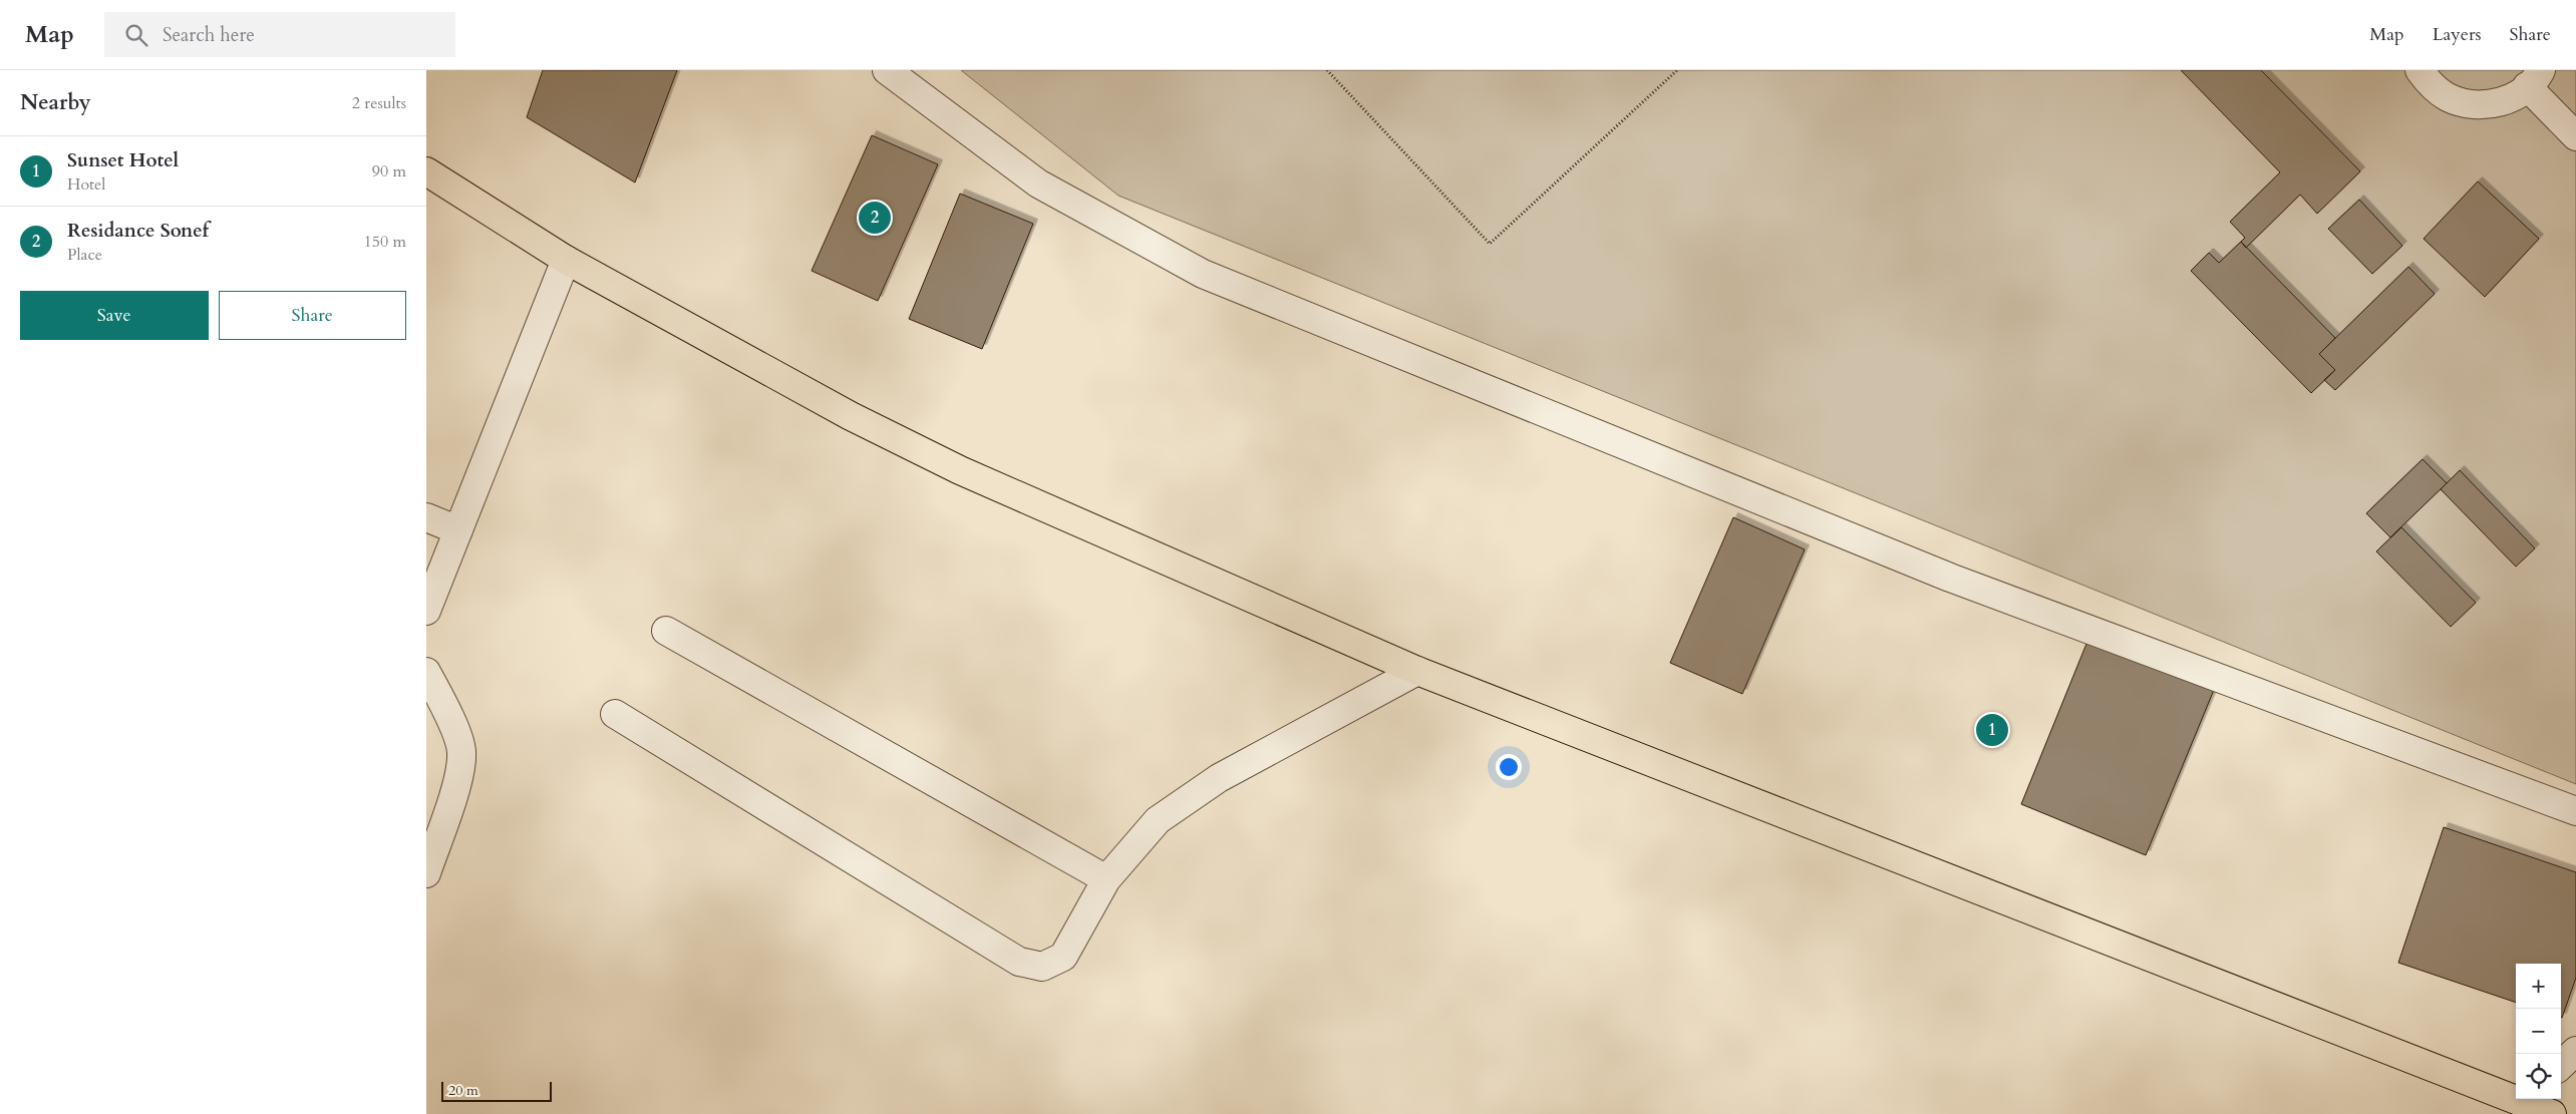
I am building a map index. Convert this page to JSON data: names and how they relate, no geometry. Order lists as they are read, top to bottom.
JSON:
{
  "scale_bar": "20 m",
  "page": {
    "header": "Map",
    "search": "Search here",
    "nav": ["Map", "Layers", "Share"],
    "heading": ["Nearby", "2 results"],
    "list": [
      {
        "mark": "1",
        "name": "Sunset Hotel",
        "note": "Hotel",
        "value": "90 m"
      },
      {
        "mark": "2",
        "name": "Residance Sonef",
        "note": "Place",
        "value": "150 m"
      }
    ],
    "pins": ["2", "1"],
    "buttons": ["Save", "Share"],
    "map_buttons": ["+", "−"],
    "scale": "20 m"
  }
}
